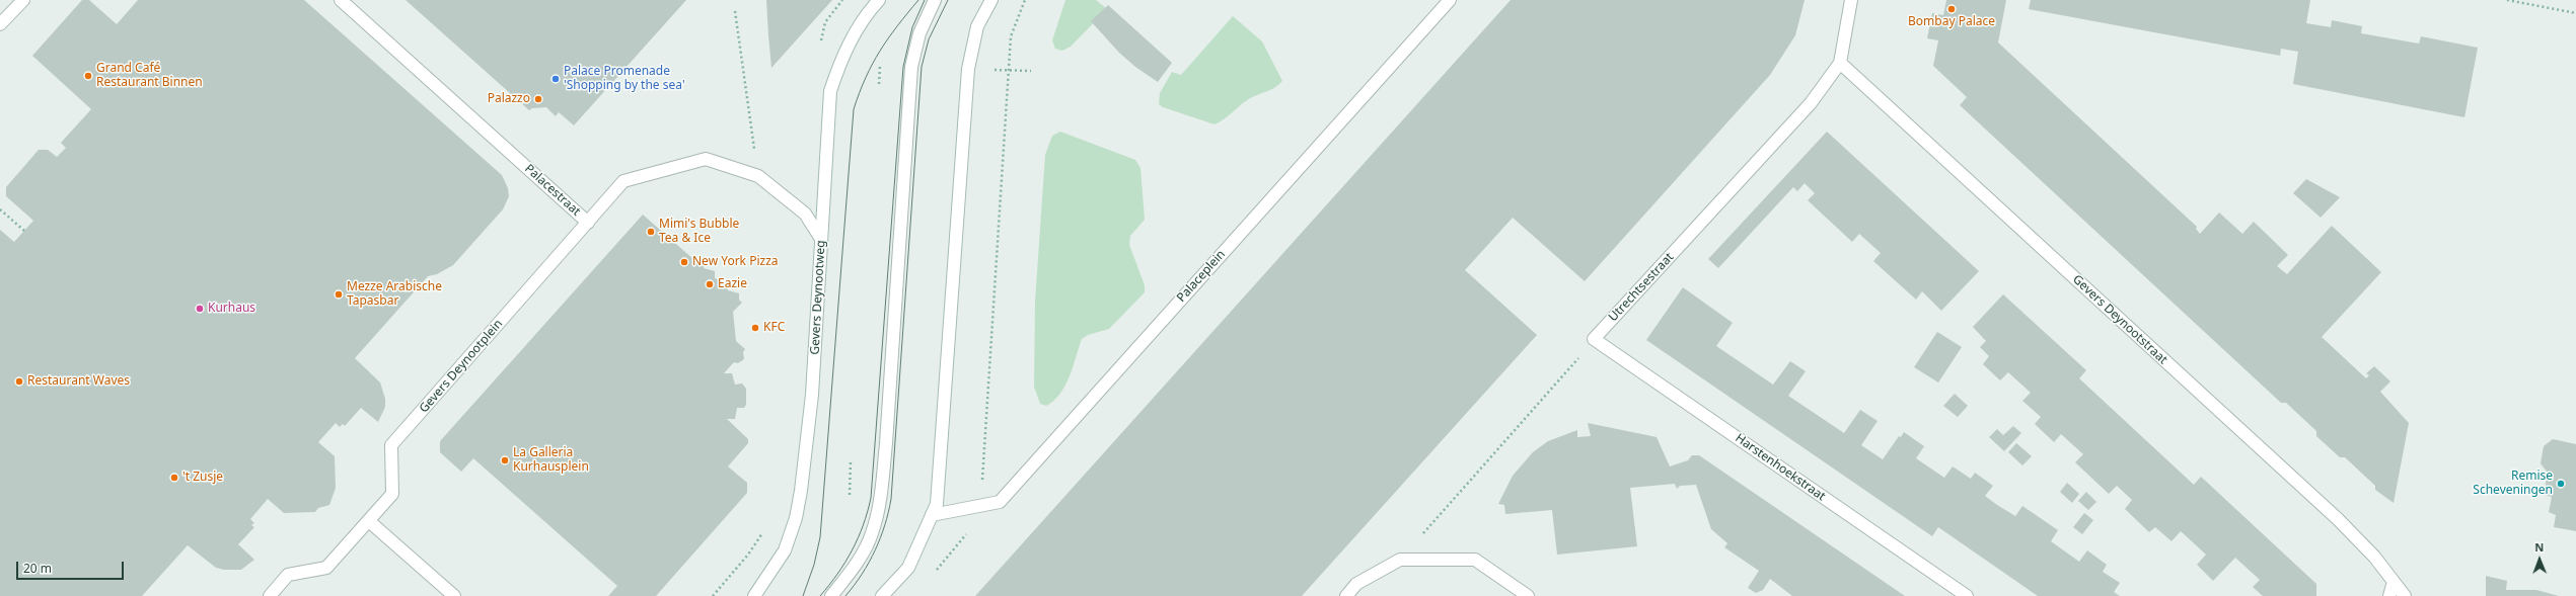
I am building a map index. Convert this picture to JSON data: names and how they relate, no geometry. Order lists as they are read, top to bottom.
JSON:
{
  "streets": {
    "street": [
      "Palacestraat",
      "Palaceplein",
      "Utrechtsestraat",
      "Gevers Deynootweg",
      "Gevers Deynootstraat",
      "Gevers Deynootplein",
      "Harstenhoekstraat"
    ]
  },
  "crossings": [
    ["Palacestraat", "Gevers Deynootweg"],
    ["Palacestraat", "Gevers Deynootplein"],
    ["Utrechtsestraat", "Gevers Deynootstraat"],
    ["Utrechtsestraat", "Harstenhoekstraat"]
  ],
  "places": [
    "Bombay Palace",
    "Grand Café Restaurant Binnen",
    "Palace Promenade 'Shopping by the sea'",
    "Palazzo",
    "Mimi's Bubble Tea & Ice",
    "New York Pizza",
    "Eazie",
    "Mezze Arabische Tapasbar",
    "Kurhaus",
    "KFC",
    "Restaurant Waves",
    "La Galleria Kurhausplein",
    "'t Zusje",
    "Remise Scheveningen"
  ],
  "scale_bar": "20 m",
  "north": "top"
}
